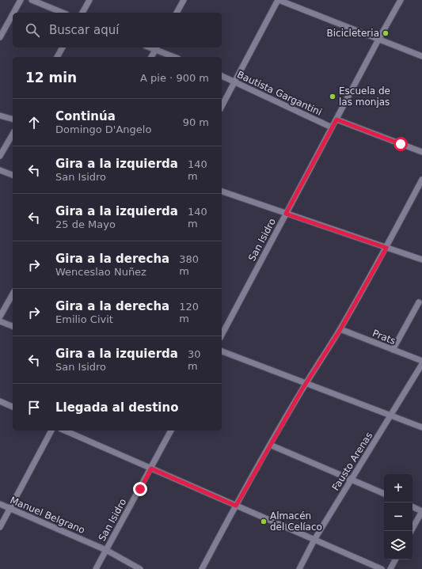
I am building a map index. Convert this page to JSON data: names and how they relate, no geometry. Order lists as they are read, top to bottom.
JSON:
{
  "streets": {
    "street": [
      "Bautista Gargantini",
      "San Isidro",
      "Prats",
      "Fausto Arenas",
      "Manuel Belgrano"
    ]
  },
  "crossings": [
    ["Bautista Gargantini", "San Isidro"],
    ["San Isidro", "Manuel Belgrano"]
  ],
  "places": ["Bicicleteria", "Escuela de las monjas", "Almacén del Celíaco"],
  "page": {
    "search": "Buscar aquí",
    "heading": ["12 min", "A pie · 900 m"],
    "list": [
      ["Continúa", "Domingo D'Angelo", "90 m"],
      ["Gira a la izquierda", "San Isidro", "140 m"],
      ["Gira a la izquierda", "25 de Mayo", "140 m"],
      ["Gira a la derecha", "Wenceslao Nuñez", "380 m"],
      ["Gira a la derecha", "Emilio Civit", "120 m"],
      ["Gira a la izquierda", "San Isidro", "30 m"],
      "Llegada al destino"
    ],
    "map_buttons": ["+", "−"]
  }
}
